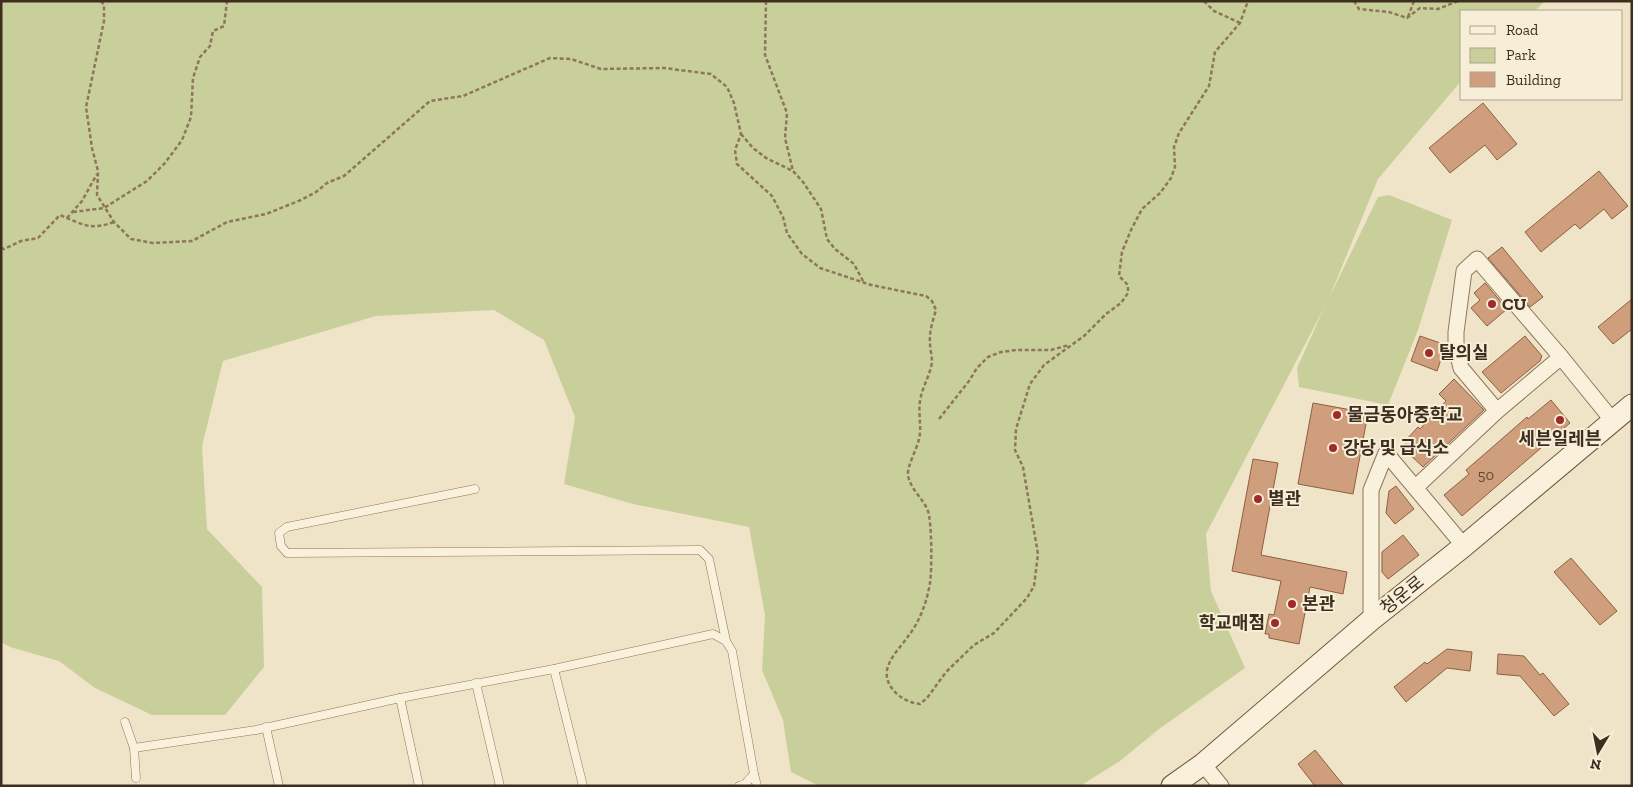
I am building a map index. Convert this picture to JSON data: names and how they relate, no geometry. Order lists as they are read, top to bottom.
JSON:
{
  "streets": {
    "street": ["청운로"]
  },
  "places": [
    "CU",
    "탈의실",
    "물금동아중학교",
    "세븐일레븐",
    "강당 및 급식소",
    "별관",
    "본관",
    "학교매점"
  ],
  "house_numbers": ["50"],
  "legend": ["Road", "Park", "Building"],
  "north": "bottom"
}
